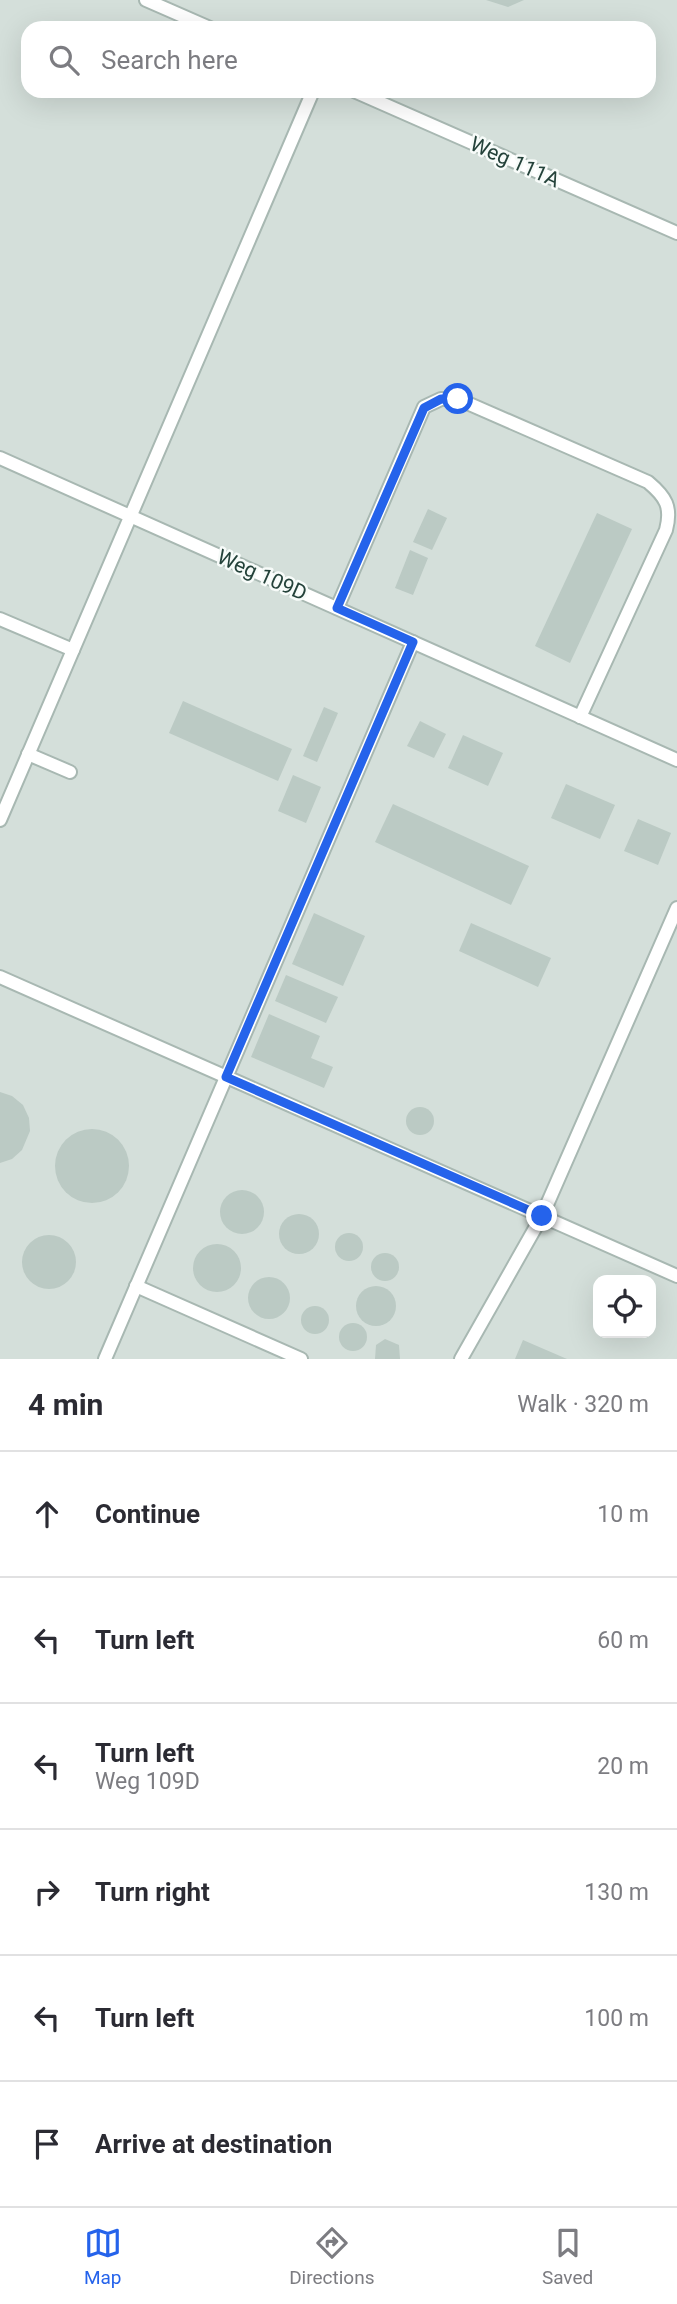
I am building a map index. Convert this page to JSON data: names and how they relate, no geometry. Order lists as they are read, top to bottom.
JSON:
{
  "streets": {
    "lane": ["Weg 111A", "Weg 109D"]
  },
  "page": {
    "search": "Search here",
    "heading": ["4 min", "Walk · 320 m"],
    "list": [
      ["Continue", "10 m"],
      ["Turn left", "60 m"],
      ["Turn left", "Weg 109D", "20 m"],
      ["Turn right", "130 m"],
      ["Turn left", "100 m"],
      "Arrive at destination"
    ],
    "nav": ["Map", "Directions", "Saved"]
  }
}
